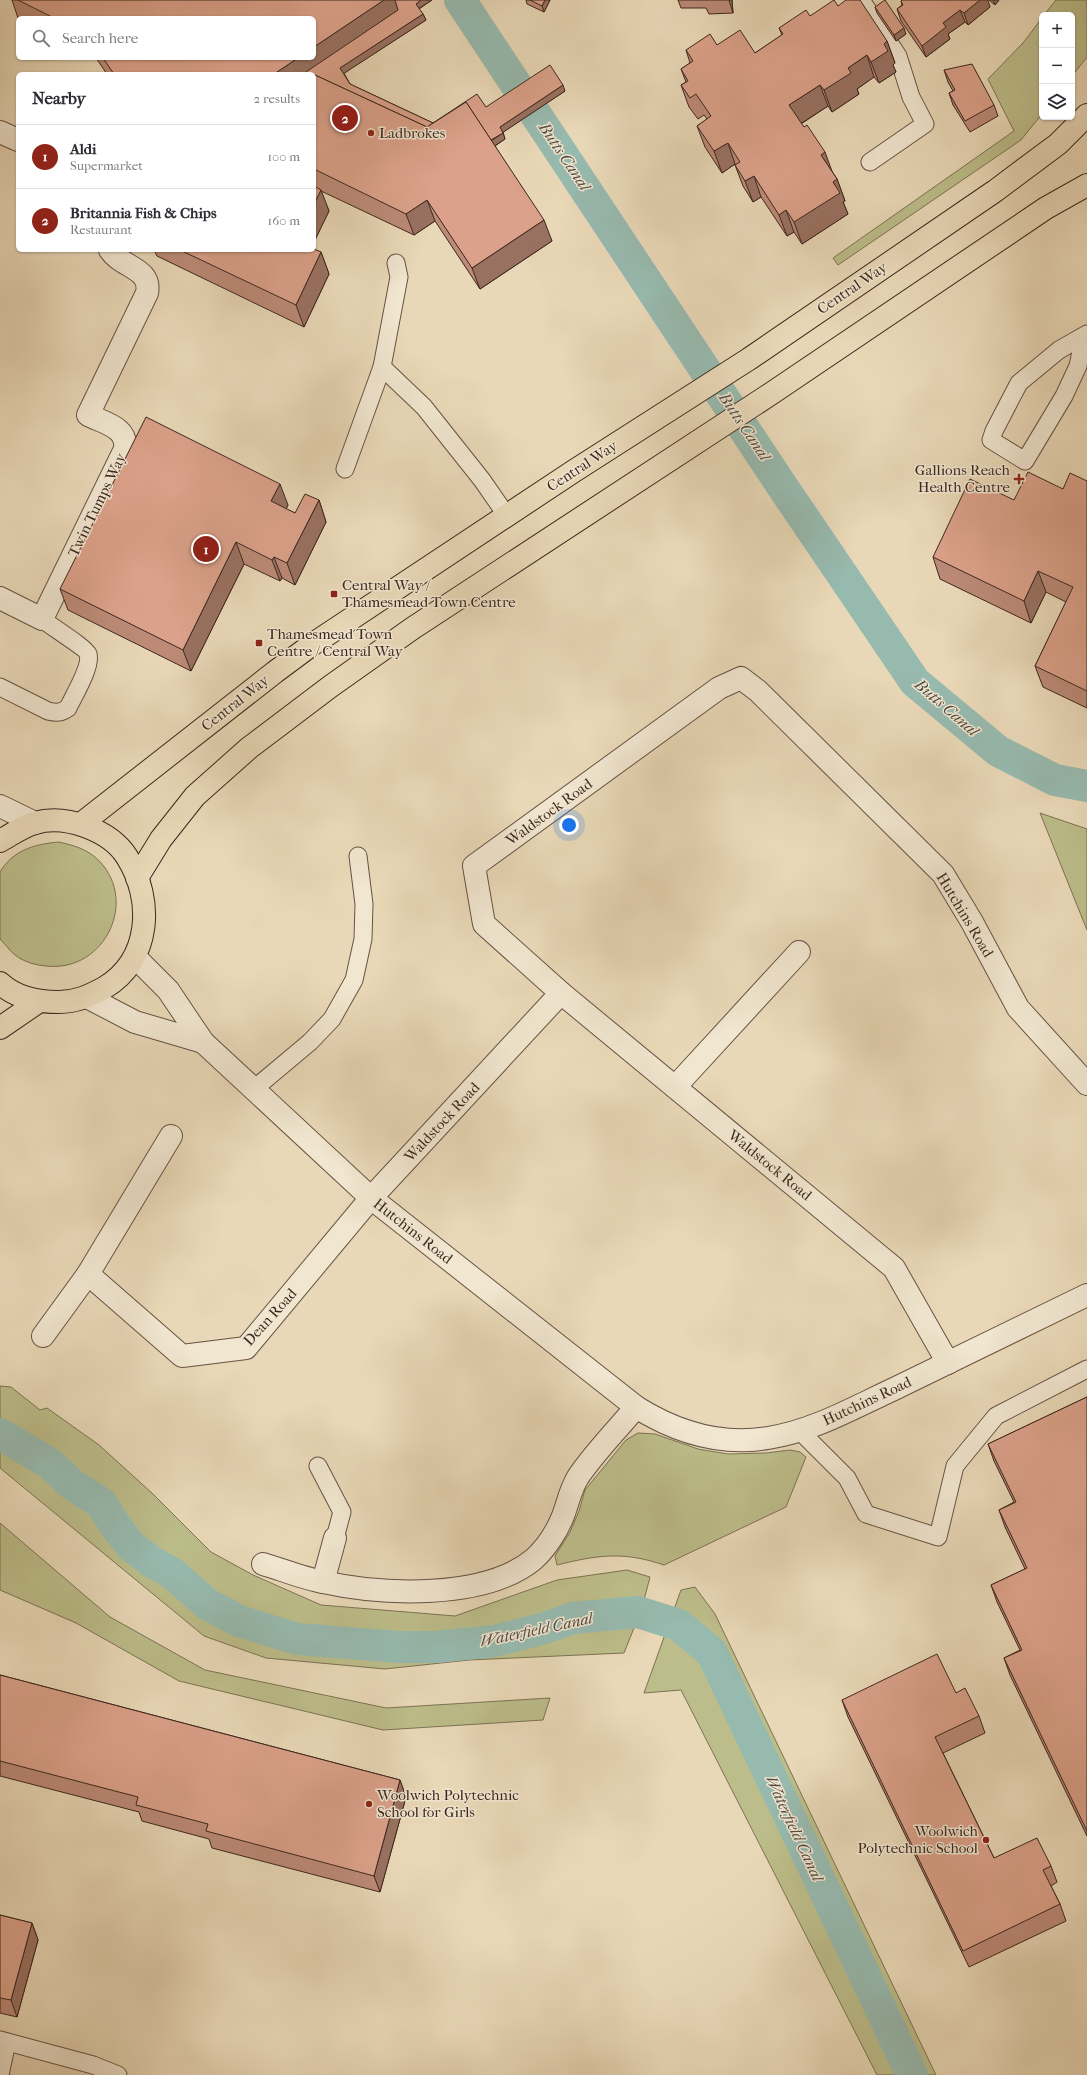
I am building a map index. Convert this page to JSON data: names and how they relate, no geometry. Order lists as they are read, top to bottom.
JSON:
{
  "streets": {
    "main road": ["Central Way"],
    "street": [
      "Twin Tumps Way",
      "Waldstock Road",
      "Hutchins Road",
      "Dean Road"
    ]
  },
  "crossings": [
    ["Waldstock Road", "Hutchins Road"],
    ["Waldstock Road", "Dean Road"],
    ["Hutchins Road", "Dean Road"]
  ],
  "water": ["Butts Canal", "Waterfield Canal"],
  "places": {
    "other": ["Ladbrokes", "Woolwich Polytechnic School for Girls", "Woolwich Polytechnic School"],
    "health": ["Gallions Reach Health Centre"],
    "transit": ["Central Way / Thamesmead Town Centre", "Thamesmead Town Centre / Central Way"]
  },
  "page": {
    "map_buttons": ["+", "−"],
    "search": "Search here",
    "heading": ["Nearby", "2 results"],
    "pins": ["2", "1"],
    "list": [
      {
        "mark": "1",
        "name": "Aldi",
        "note": "Supermarket",
        "value": "100 m"
      },
      {
        "mark": "2",
        "name": "Britannia Fish & Chips",
        "note": "Restaurant",
        "value": "160 m"
      }
    ]
  }
}
